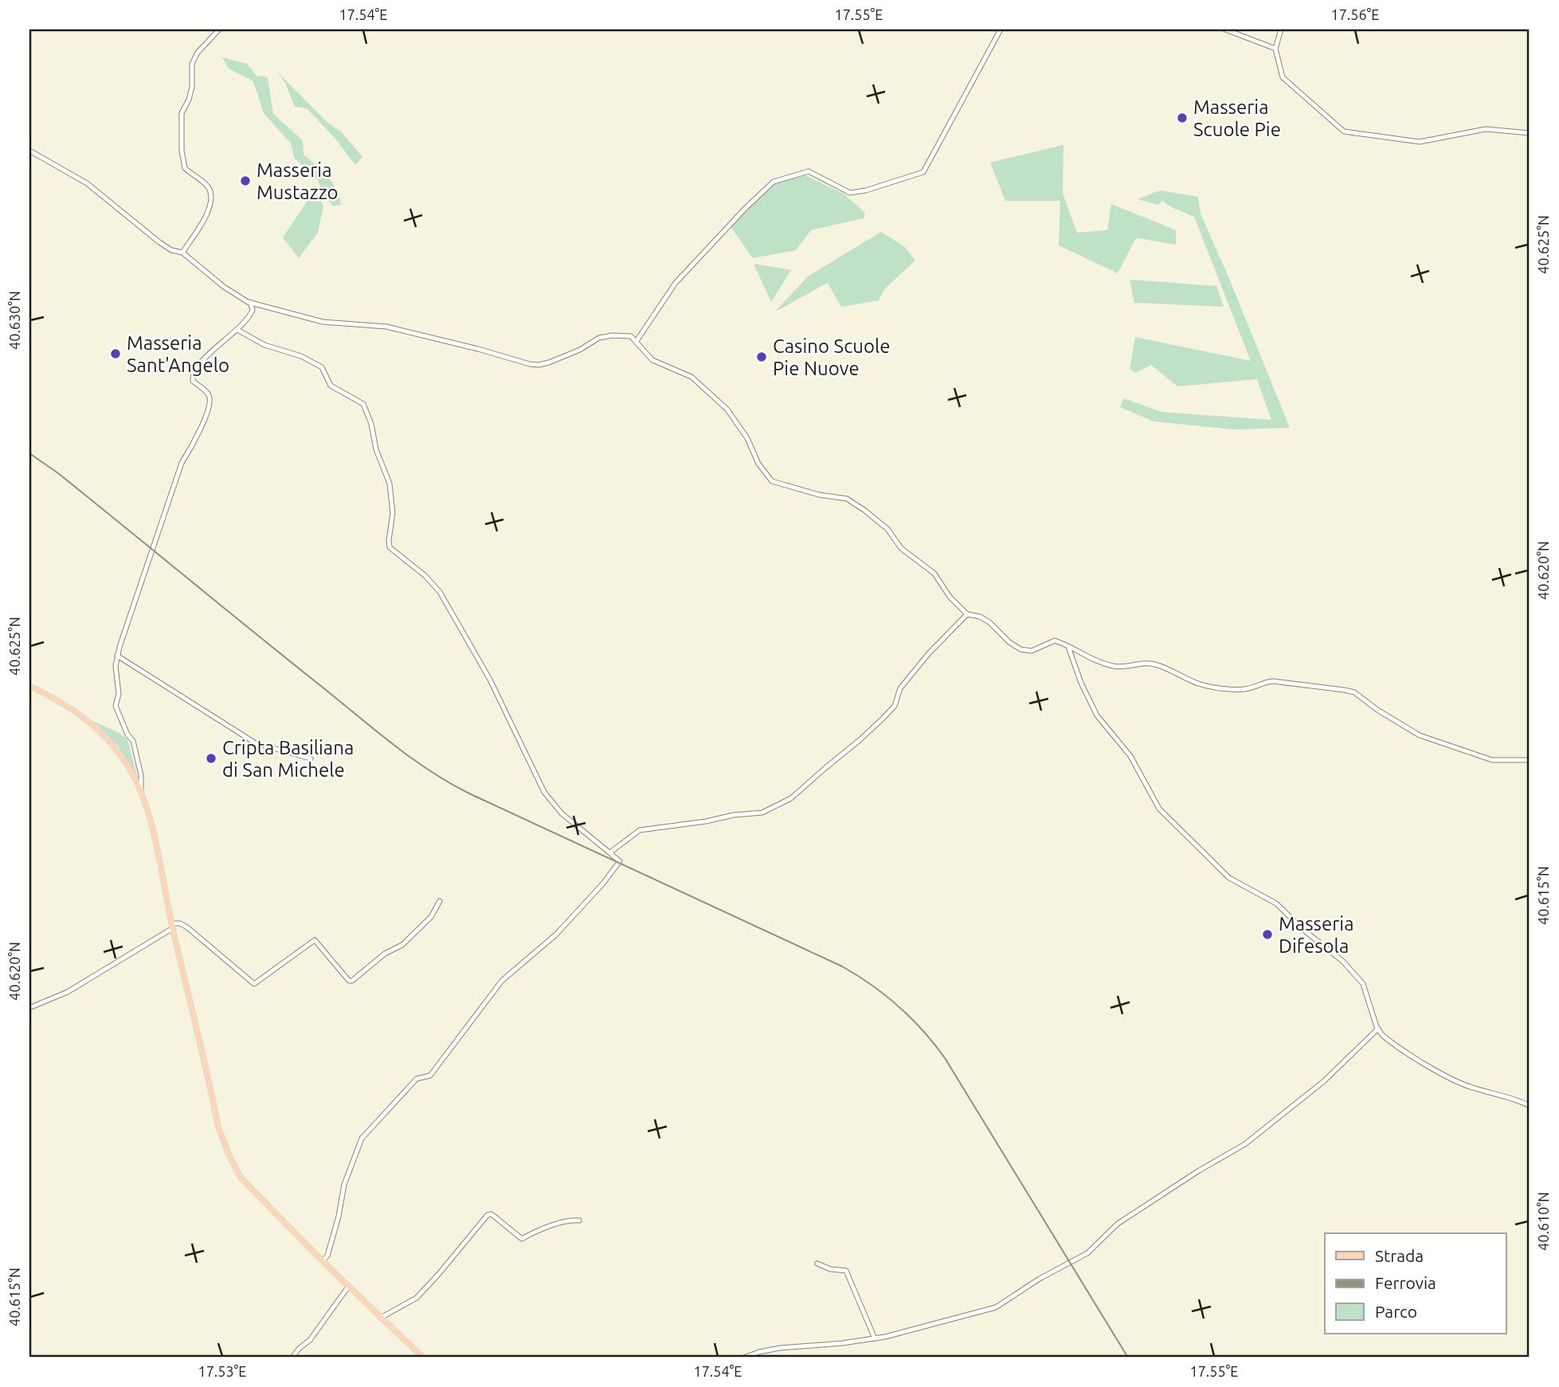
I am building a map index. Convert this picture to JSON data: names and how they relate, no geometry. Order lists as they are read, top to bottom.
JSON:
{
  "places": [
    "Masseria Scuole Pie",
    "Masseria Mustazzo",
    "Masseria Sant'Angelo",
    "Casino Scuole Pie Nuove",
    "Cripta Basiliana di San Michele",
    "Masseria Difesola"
  ],
  "legend": ["Strada", "Ferrovia", "Parco"],
  "coordinates": [
    "17.54°E",
    "17.55°E",
    "17.56°E",
    "40.625°N",
    "40.630°N",
    "40.620°N",
    "40.615°N",
    "40.610°N",
    "17.53°E"
  ]
}
